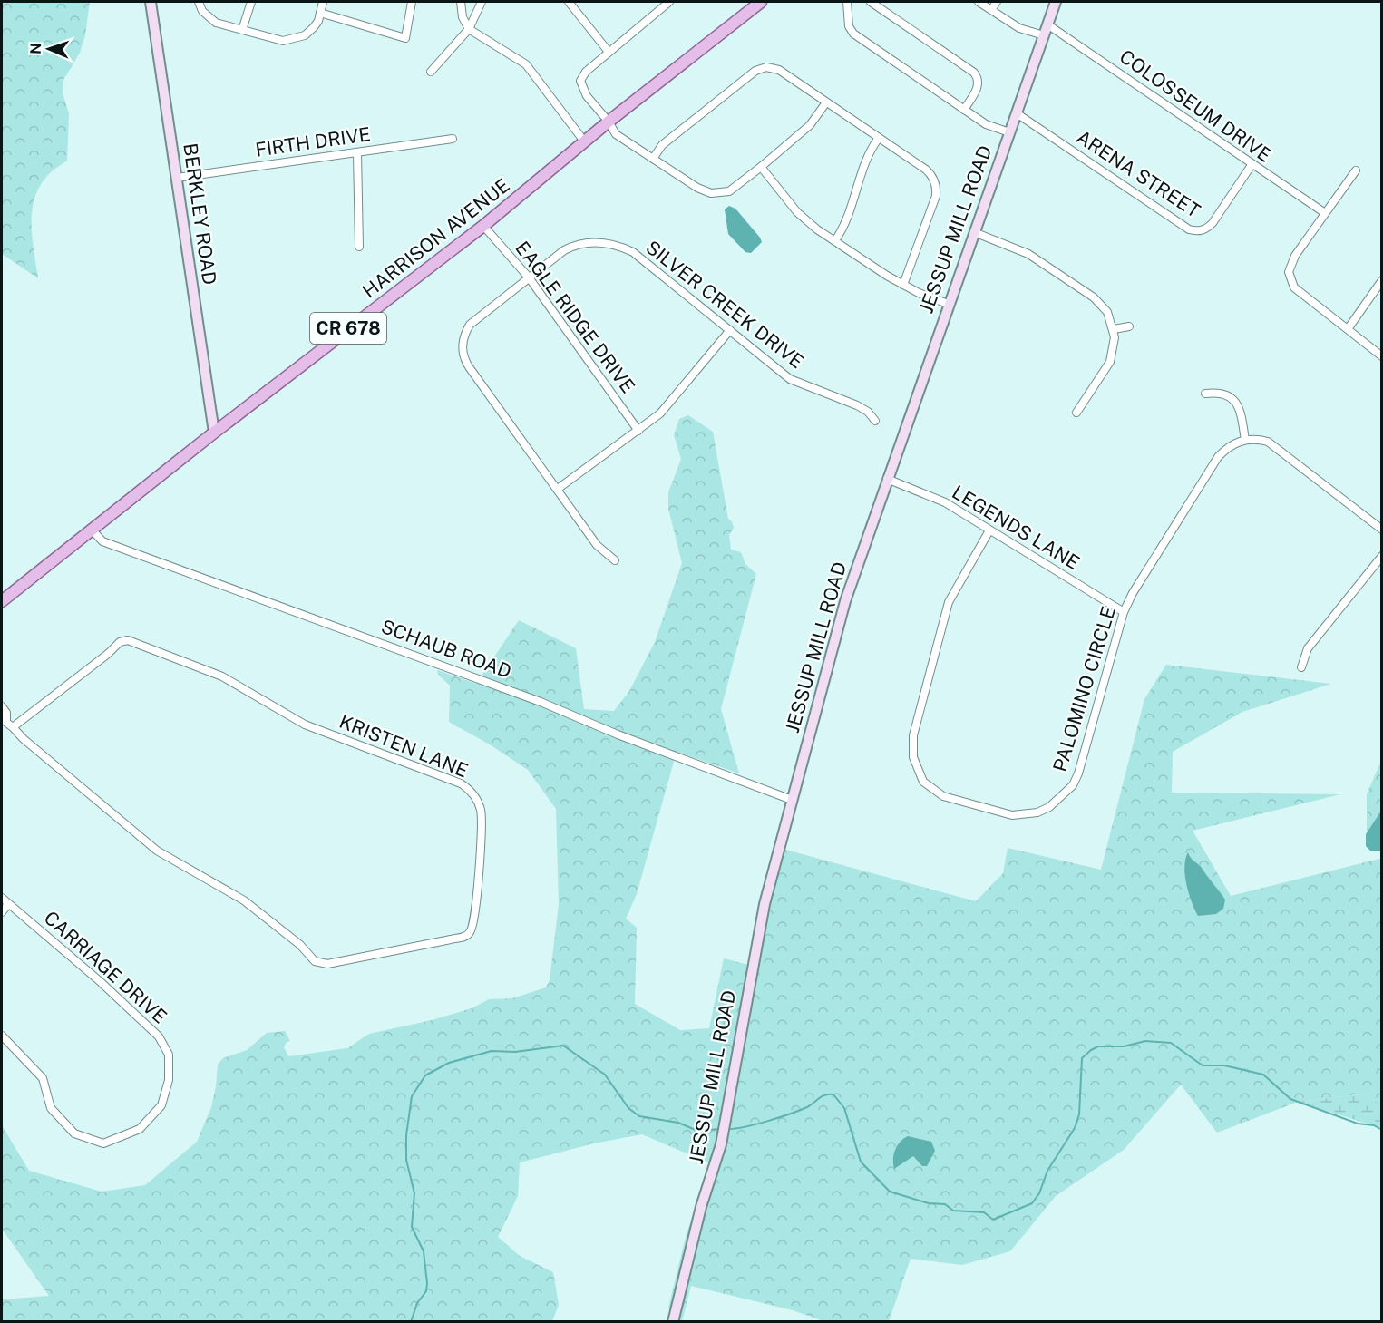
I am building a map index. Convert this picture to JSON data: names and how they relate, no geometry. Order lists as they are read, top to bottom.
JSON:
{
  "streets": {
    "main road": ["HARRISON AVENUE", "CR 678"],
    "street": [
      "COLOSSEUM DRIVE",
      "FIRTH DRIVE",
      "ARENA STREET",
      "BERKLEY ROAD",
      "JESSUP MILL ROAD",
      "SILVER CREEK DRIVE",
      "EAGLE RIDGE DRIVE",
      "LEGENDS LANE",
      "SCHAUB ROAD",
      "PALOMINO CIRCLE",
      "KRISTEN LANE",
      "CARRIAGE DRIVE"
    ]
  },
  "crossings": [
    ["COLOSSEUM DRIVE", "ARENA STREET"],
    ["COLOSSEUM DRIVE", "JESSUP MILL ROAD"],
    ["FIRTH DRIVE", "BERKLEY ROAD"],
    ["ARENA STREET", "JESSUP MILL ROAD"],
    ["BERKLEY ROAD", "HARRISON AVENUE"],
    ["JESSUP MILL ROAD", "LEGENDS LANE"],
    ["JESSUP MILL ROAD", "SCHAUB ROAD"],
    ["HARRISON AVENUE", "EAGLE RIDGE DRIVE"],
    ["HARRISON AVENUE", "SCHAUB ROAD"],
    ["SILVER CREEK DRIVE", "EAGLE RIDGE DRIVE"],
    ["LEGENDS LANE", "PALOMINO CIRCLE"]
  ],
  "north": "left"
}
